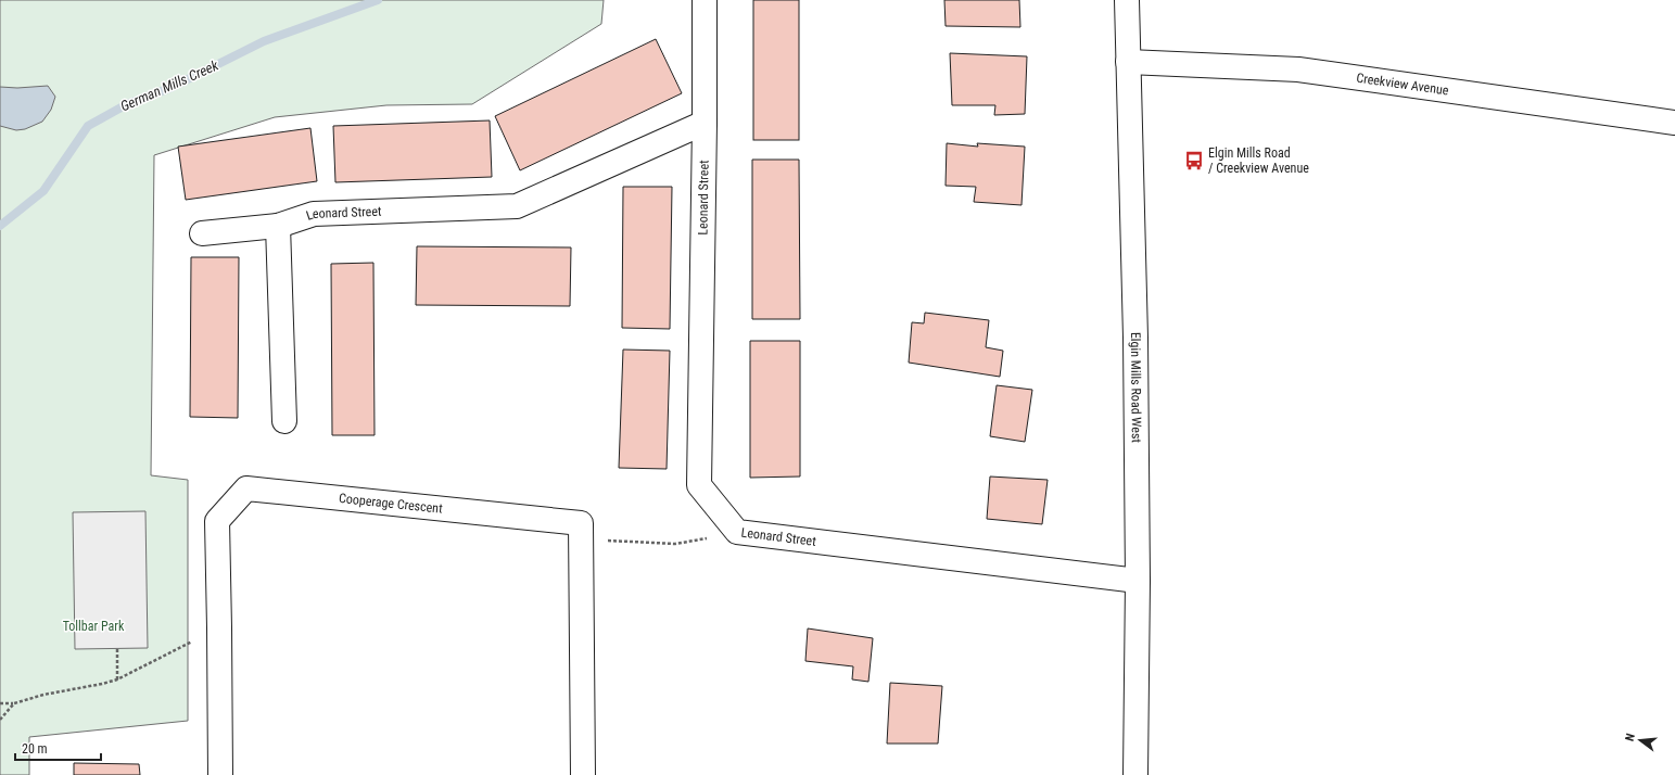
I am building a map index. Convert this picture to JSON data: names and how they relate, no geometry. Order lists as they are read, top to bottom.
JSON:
{
  "streets": {
    "street": [
      "Creekview Avenue",
      "Leonard Street",
      "Elgin Mills Road West",
      "Cooperage Crescent"
    ]
  },
  "crossings": [
    ["Creekview Avenue", "Elgin Mills Road West"],
    ["Leonard Street", "Elgin Mills Road West"]
  ],
  "water": ["German Mills Creek"],
  "parks": ["Tollbar Park"],
  "places": {
    "bus stop": ["Elgin Mills Road / Creekview Avenue"]
  },
  "scale_bar": "20 m",
  "north": "left"
}
